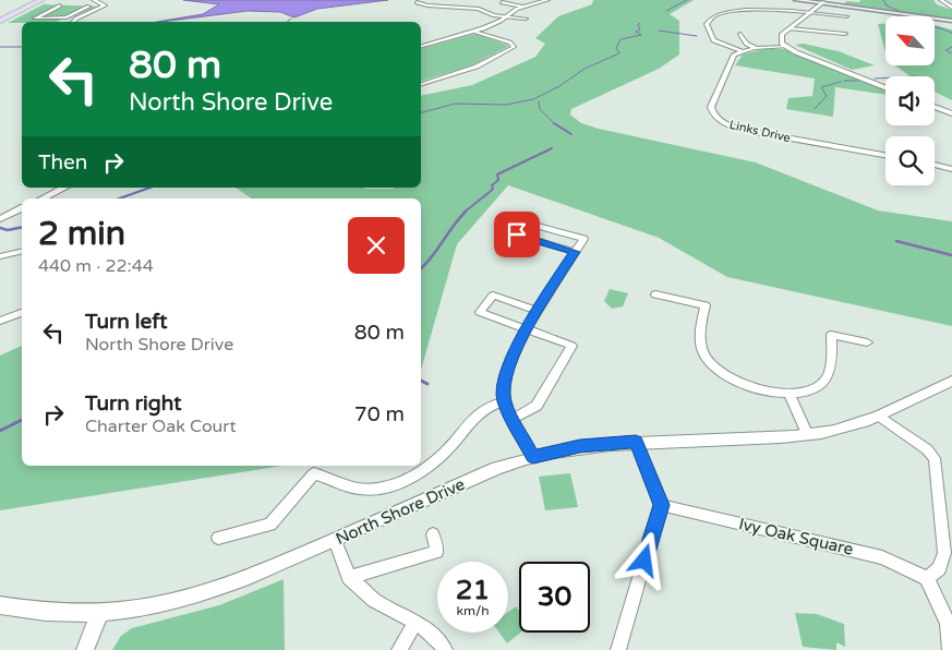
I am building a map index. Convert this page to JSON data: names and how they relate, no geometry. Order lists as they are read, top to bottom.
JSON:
{
  "streets": {
    "street": ["Links Drive", "North Shore Drive", "Ivy Oak Square"]
  },
  "north": "top left",
  "page": {
    "turn": ["80 m", "North Shore Drive"],
    "then": "Then",
    "heading": ["2 min", "440 m · 22:44"],
    "list": [
      {
        "name": "Turn left",
        "note": "North Shore Drive",
        "value": "80 m"
      },
      {
        "name": "Turn right",
        "note": "Charter Oak Court",
        "value": "70 m"
      }
    ],
    "speed": "21 km/h",
    "limit": "30"
  }
}
